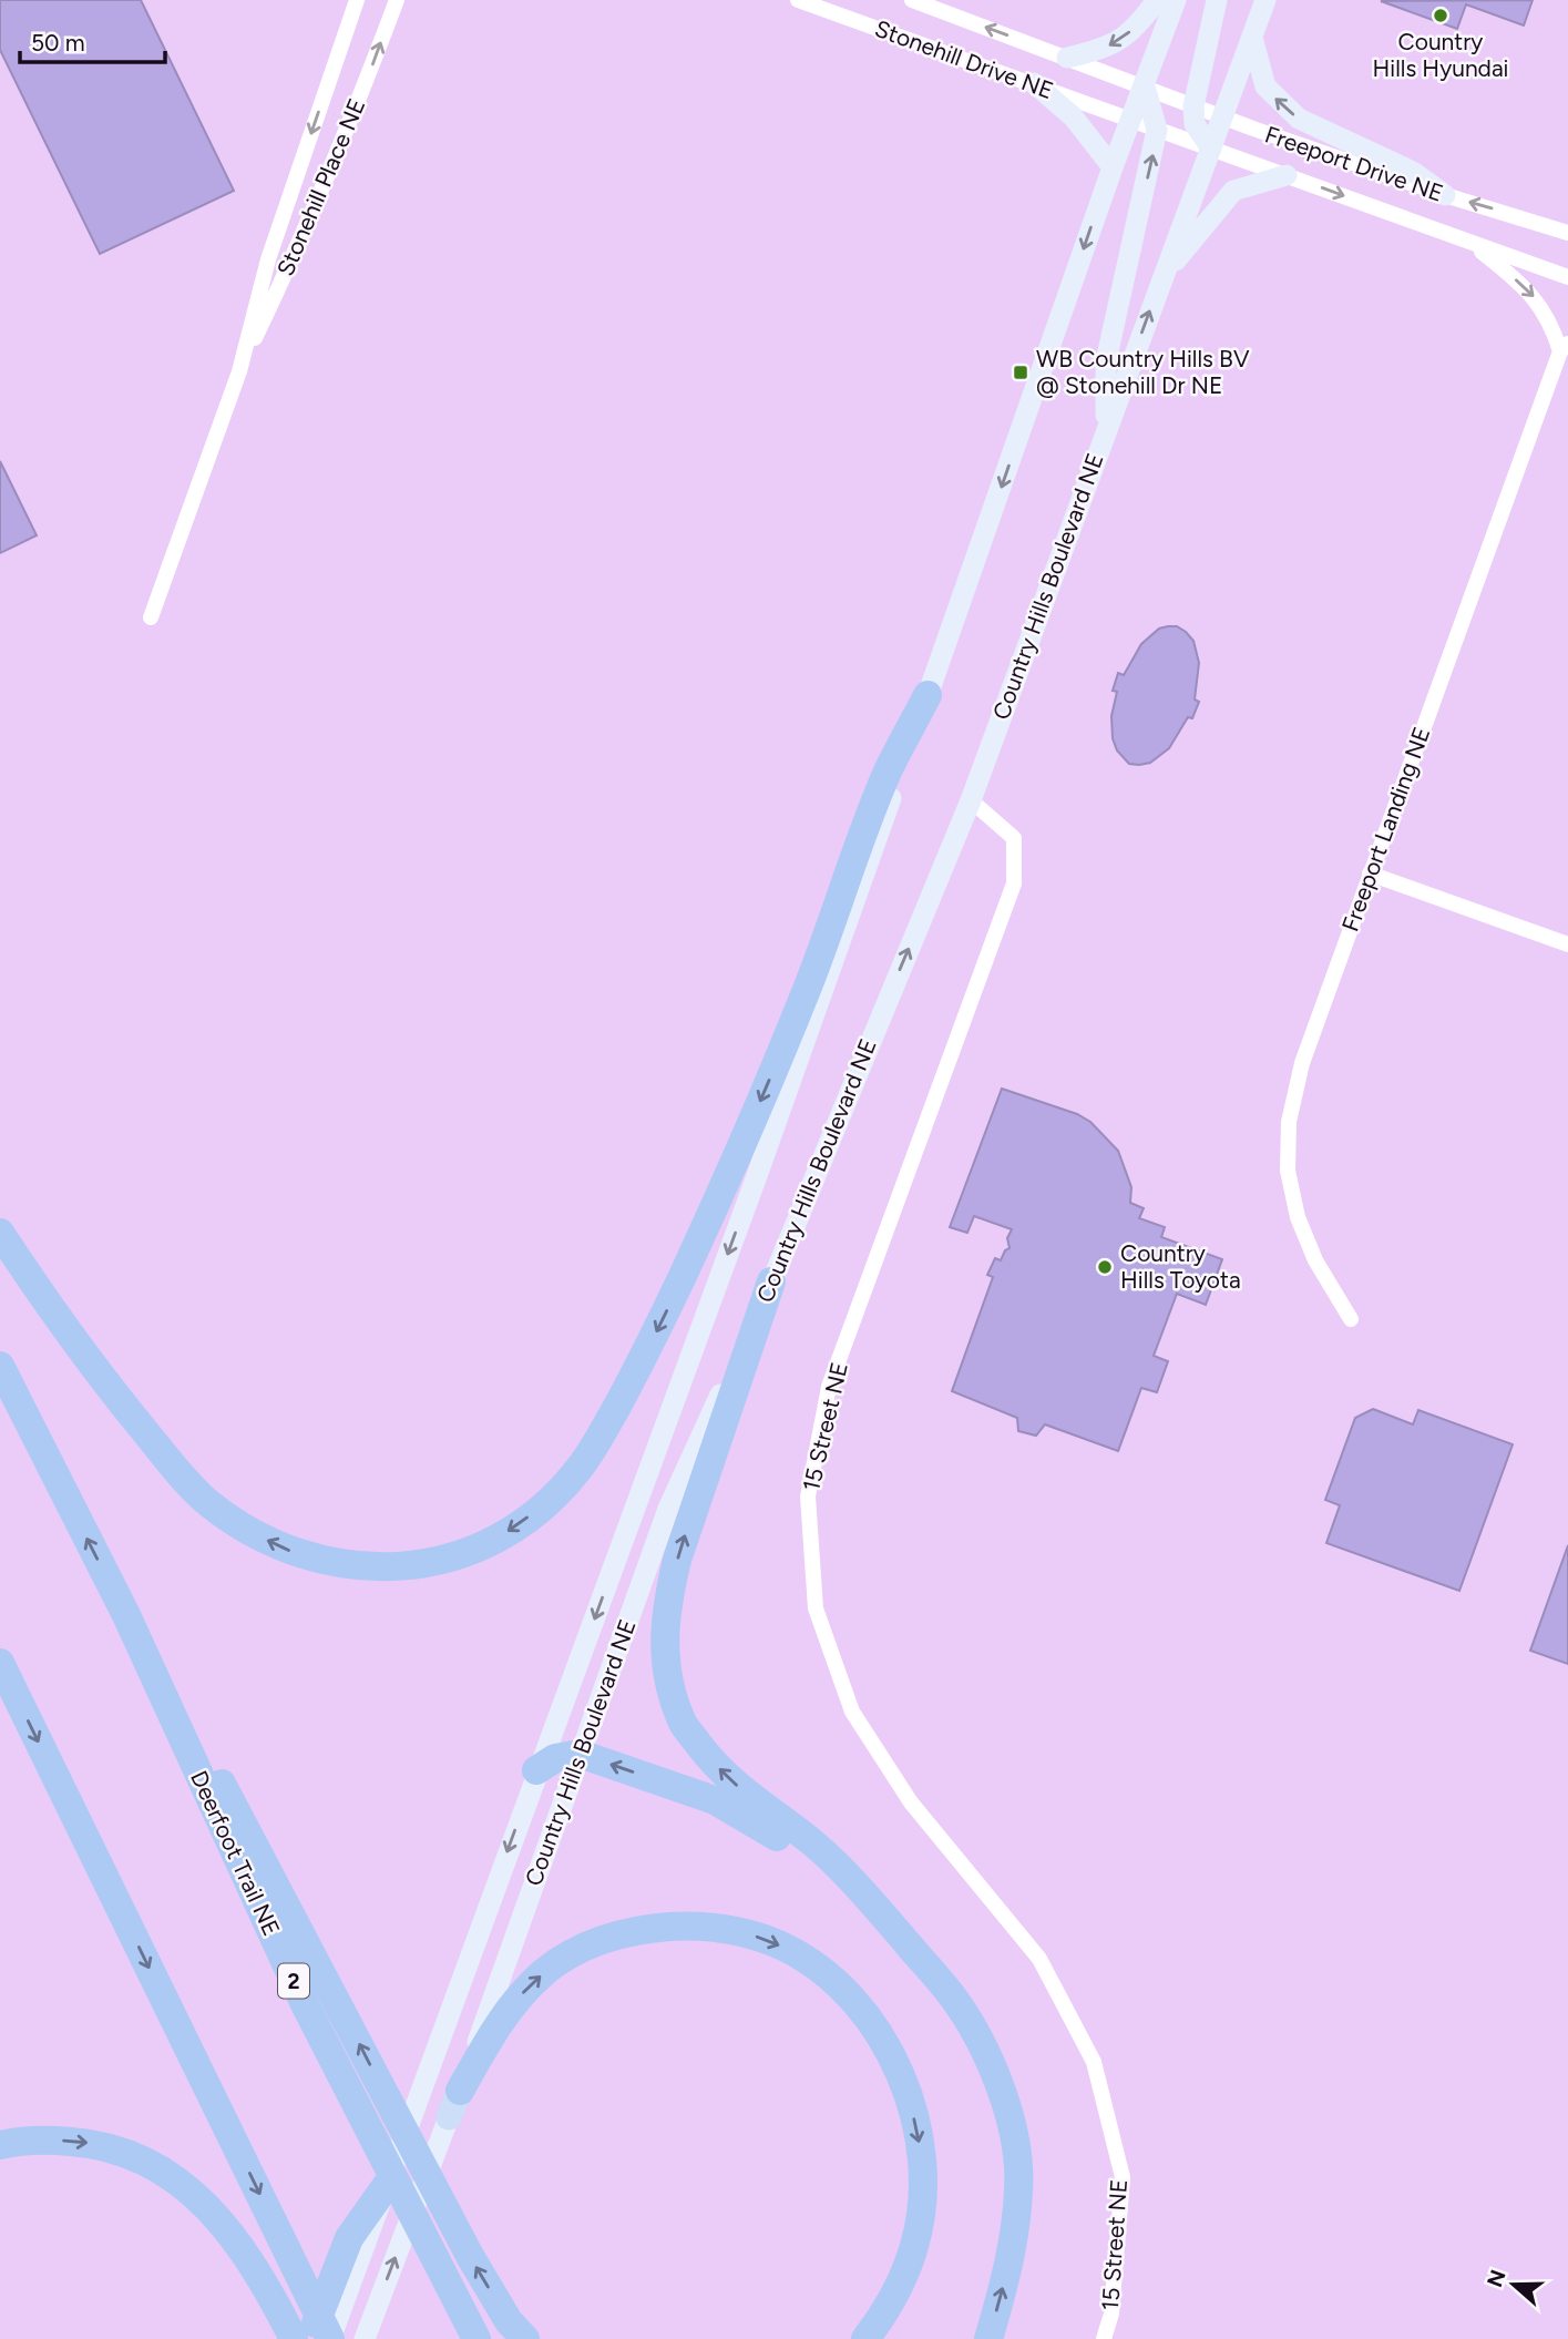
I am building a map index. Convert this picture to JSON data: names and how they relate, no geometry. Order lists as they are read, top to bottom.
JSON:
{
  "streets": {
    "highway": ["Deerfoot Trail NE", "2"],
    "main road": ["Country Hills Boulevard NE"],
    "street": [
      "Stonehill Drive NE",
      "Freeport Drive NE",
      "Stonehill Place NE",
      "Freeport Landing NE",
      "15 Street NE"
    ]
  },
  "crossings": [
    ["Stonehill Drive NE", "Freeport Drive NE"],
    ["Stonehill Drive NE", "Country Hills Boulevard NE"],
    ["Freeport Drive NE", "Country Hills Boulevard NE"],
    ["Freeport Drive NE", "Freeport Landing NE"],
    ["Country Hills Boulevard NE", "15 Street NE"]
  ],
  "places": {
    "other": ["Country Hills Hyundai", "Country Hills Toyota"],
    "transit": ["WB Country Hills BV @ Stonehill Dr NE"]
  },
  "scale_bar": "50 m",
  "north": "left"
}
